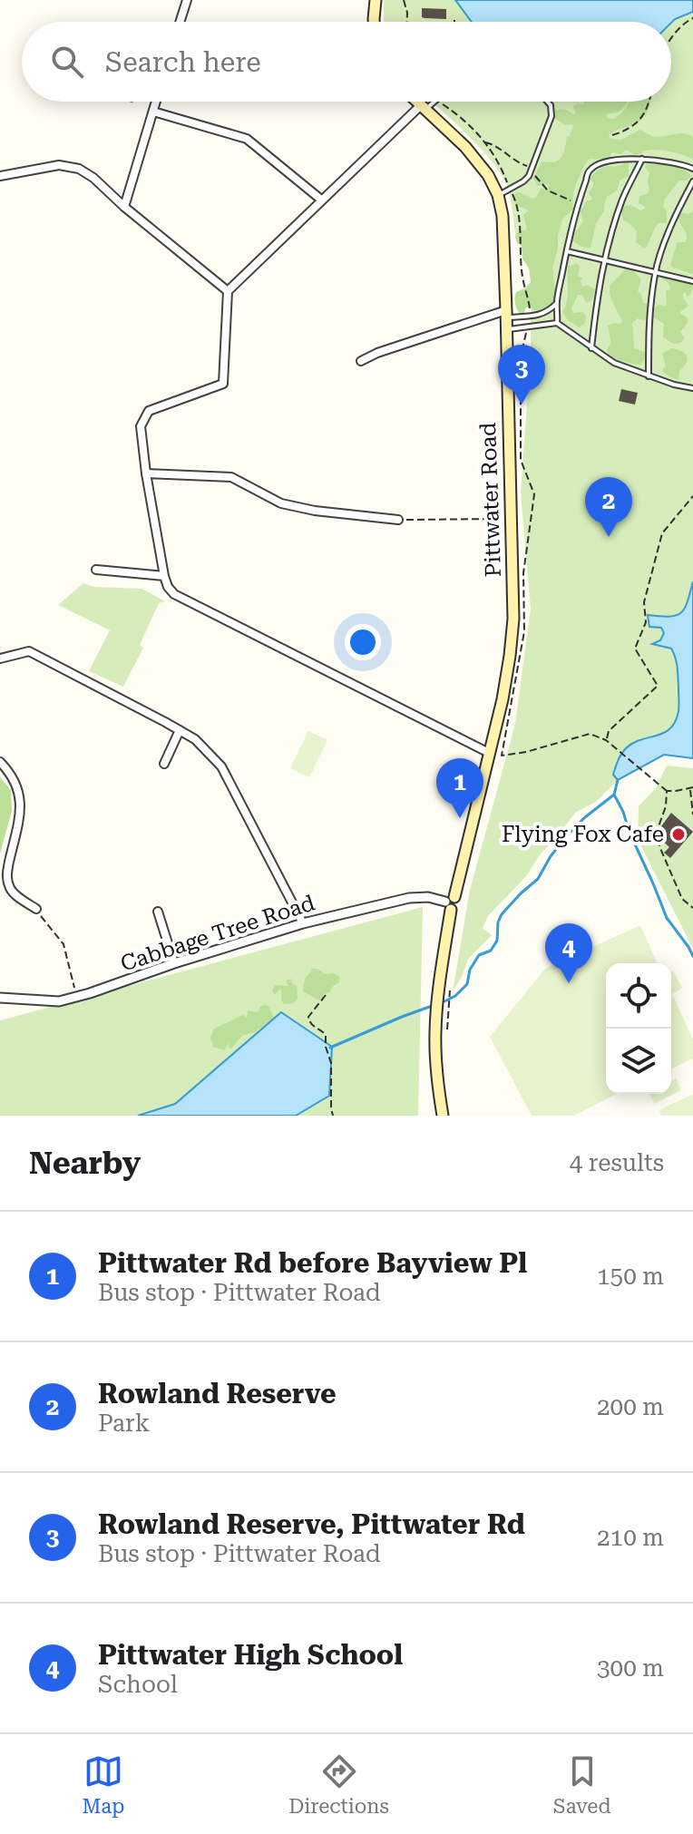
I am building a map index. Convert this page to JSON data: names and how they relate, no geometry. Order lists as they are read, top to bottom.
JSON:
{
  "streets": {
    "main road": ["Pittwater Road"],
    "street": ["Cabbage Tree Road"]
  },
  "crossings": [
    ["Pittwater Road", "Cabbage Tree Road"]
  ],
  "places": ["Flying Fox Cafe"],
  "page": {
    "search": "Search here",
    "pins": [
      "3",
      "2",
      "1",
      "4"
    ],
    "heading": ["Nearby", "4 results"],
    "list": [
      {
        "mark": "1",
        "name": "Pittwater Rd before Bayview Pl",
        "note": "Bus stop · Pittwater Road",
        "value": "150 m"
      },
      {
        "mark": "2",
        "name": "Rowland Reserve",
        "note": "Park",
        "value": "200 m"
      },
      {
        "mark": "3",
        "name": "Rowland Reserve, Pittwater Rd",
        "note": "Bus stop · Pittwater Road",
        "value": "210 m"
      },
      {
        "mark": "4",
        "name": "Pittwater High School",
        "note": "School",
        "value": "300 m"
      }
    ],
    "nav": ["Map", "Directions", "Saved"]
  }
}
